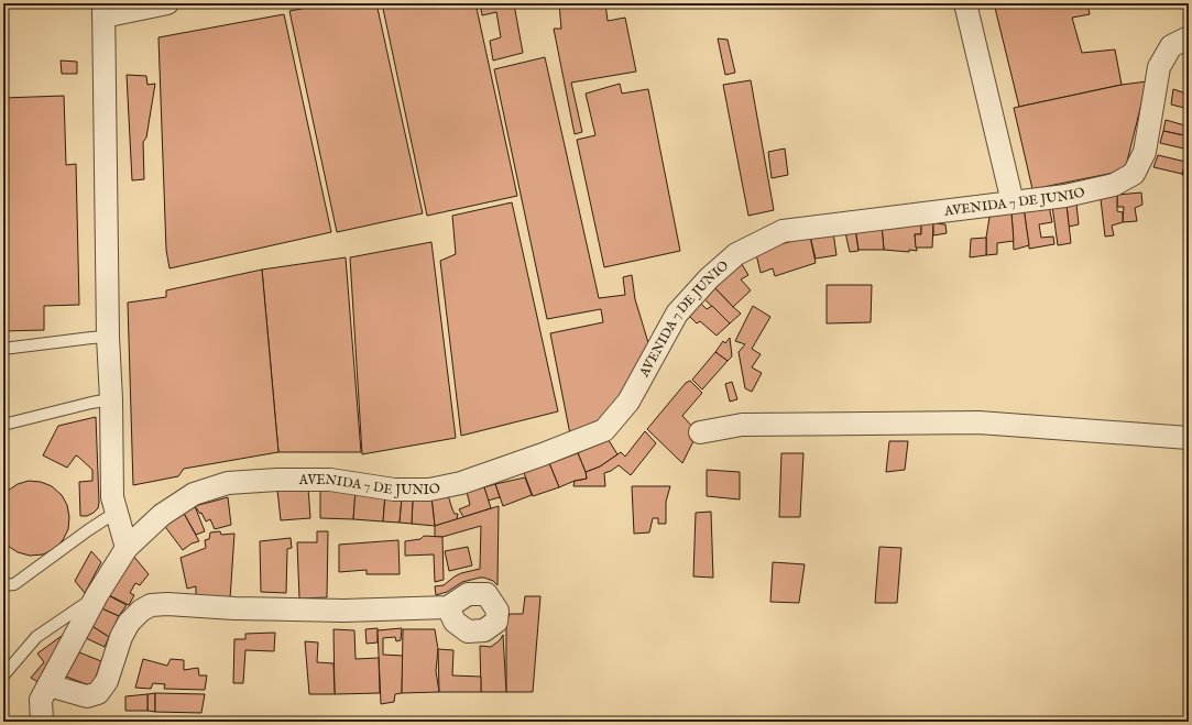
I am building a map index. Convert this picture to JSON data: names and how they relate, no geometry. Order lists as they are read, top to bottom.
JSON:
{
  "streets": {
    "street": ["AVENIDA 7 DE JUNIO"]
  }
}
